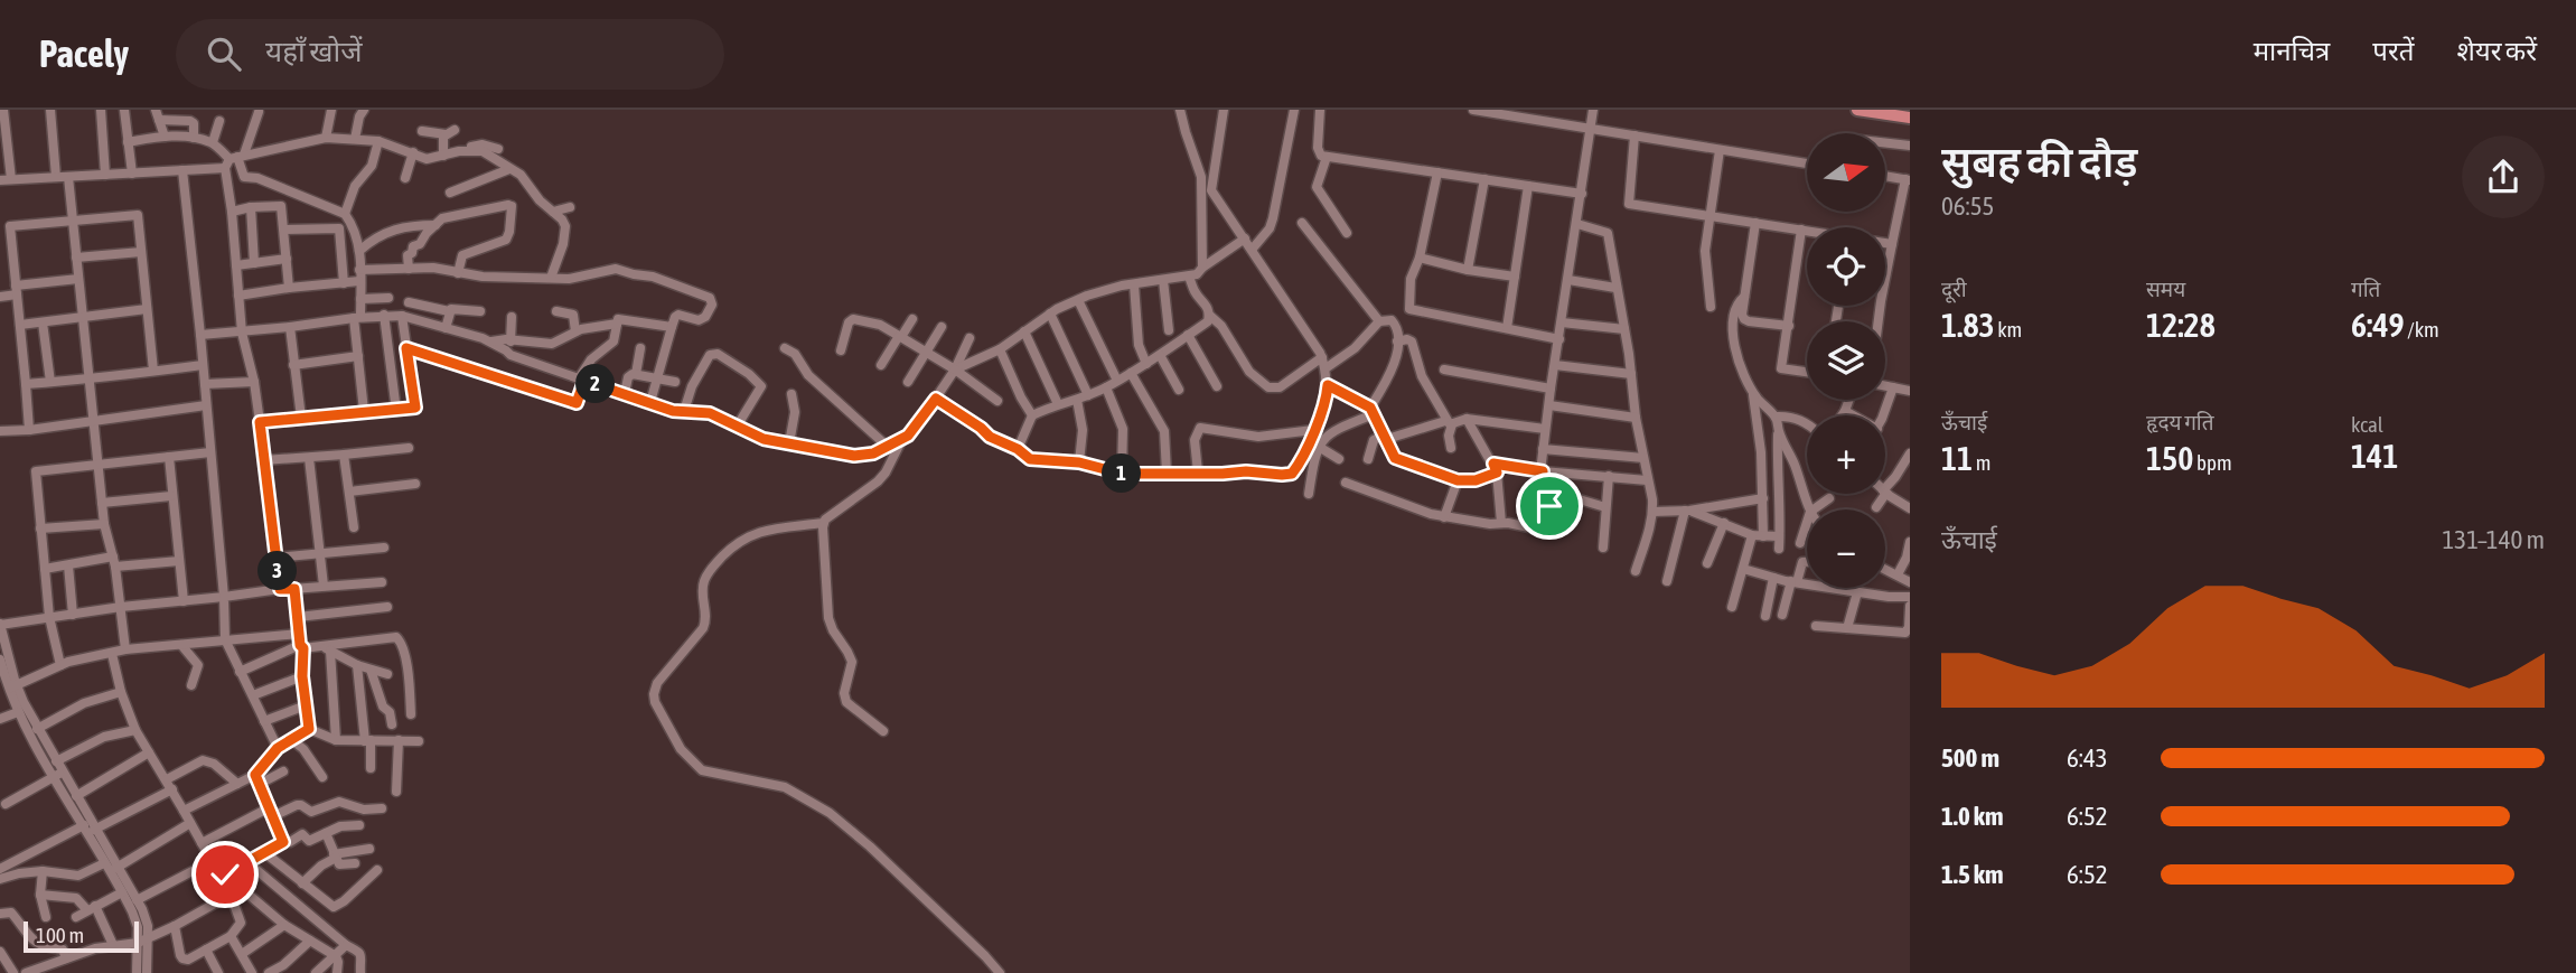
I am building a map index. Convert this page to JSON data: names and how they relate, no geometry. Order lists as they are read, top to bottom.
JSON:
{
  "scale_bar": "100 m",
  "north": "right",
  "page": {
    "header": "Pacely",
    "search": "यहाँ खोजें",
    "nav": ["मानचित्र", "परतें", "शेयर करें"],
    "heading": ["सुबह की दौड़", "06:55"],
    "map_buttons": ["+", "−"],
    "stats": [
      ["दूरी", "1.83 km"],
      ["समय", "12:28"],
      ["गति", "6:49 /km"],
      ["ऊँचाई", "11 m"],
      ["हृदय गति", "150 bpm"],
      ["kcal", "141"]
    ],
    "pins": ["2", "1", "3"],
    "chart": ["ऊँचाई", "131–140 m"],
    "list": [
      {
        "name": "500 m",
        "note": "6:43"
      },
      {
        "name": "1.0 km",
        "note": "6:52"
      },
      {
        "name": "1.5 km",
        "note": "6:52"
      }
    ],
    "scale": "100 m"
  }
}
